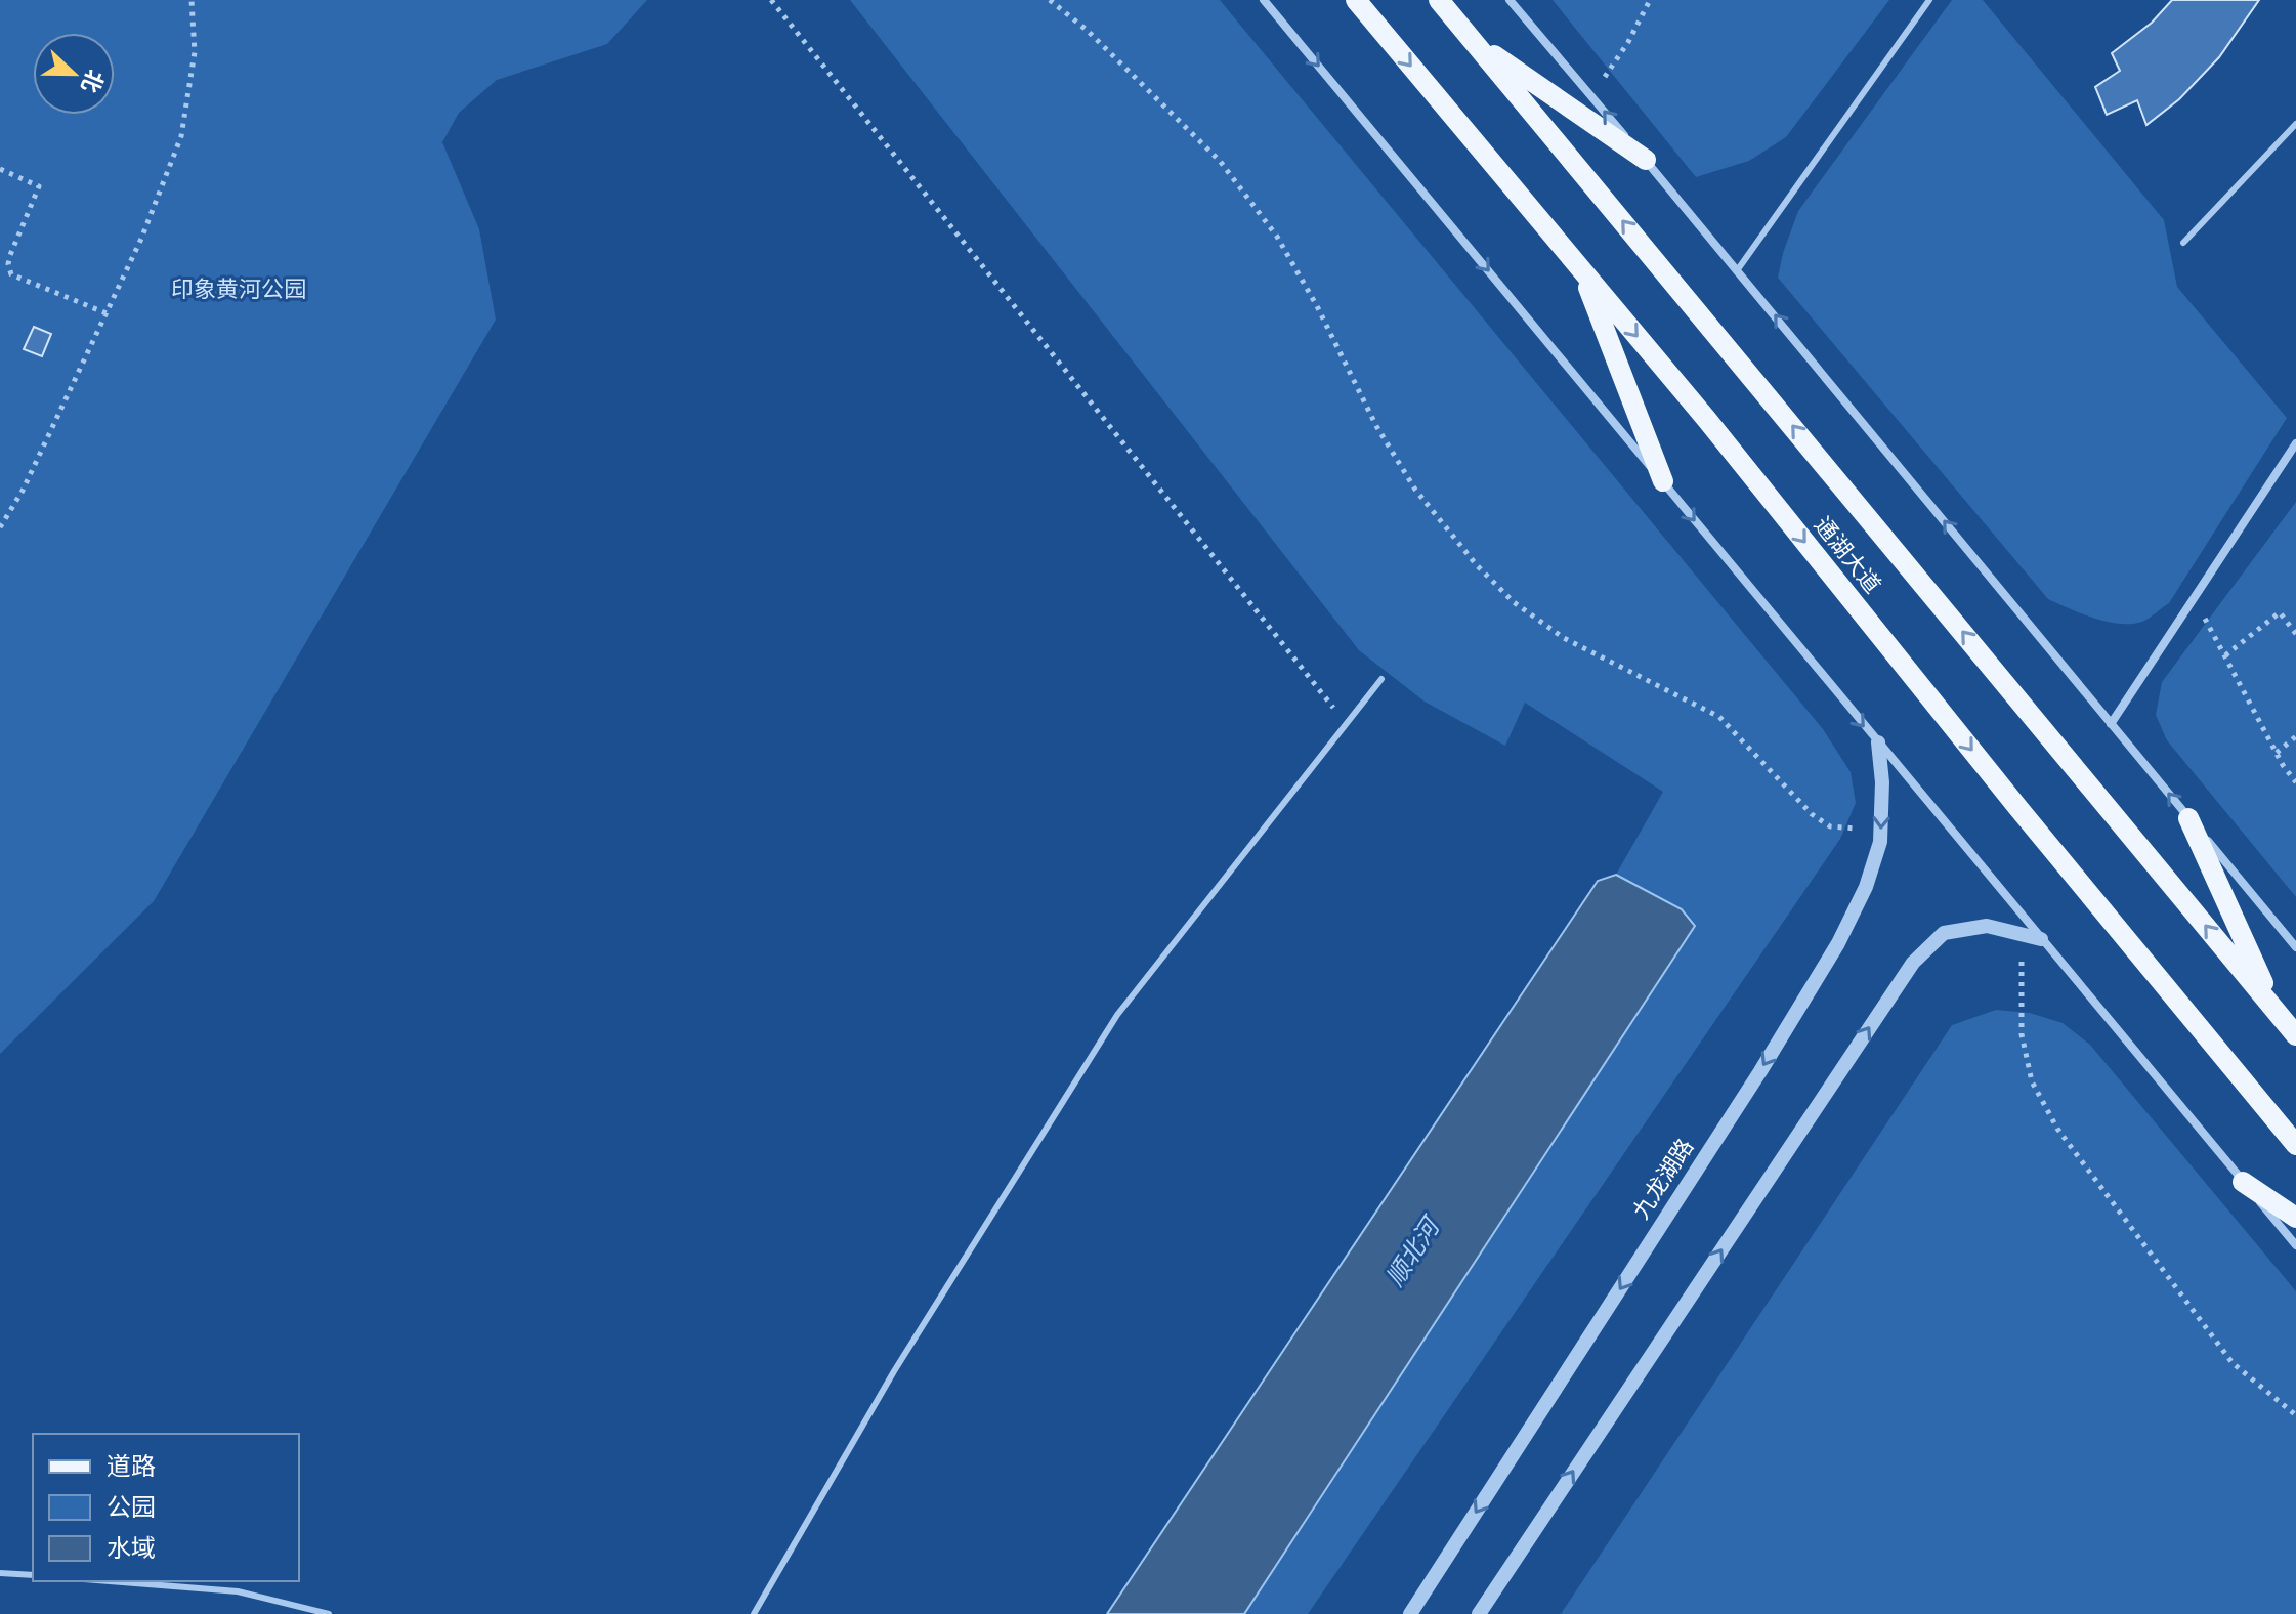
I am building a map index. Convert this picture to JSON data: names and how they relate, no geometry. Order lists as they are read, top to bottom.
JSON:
{
  "streets": {
    "main road": ["通湖大道"],
    "street": ["九龙湖路"]
  },
  "water": ["顺北河"],
  "parks": ["印象黄河公园"],
  "legend": ["道路", "公园", "水域"],
  "north": "right"
}
